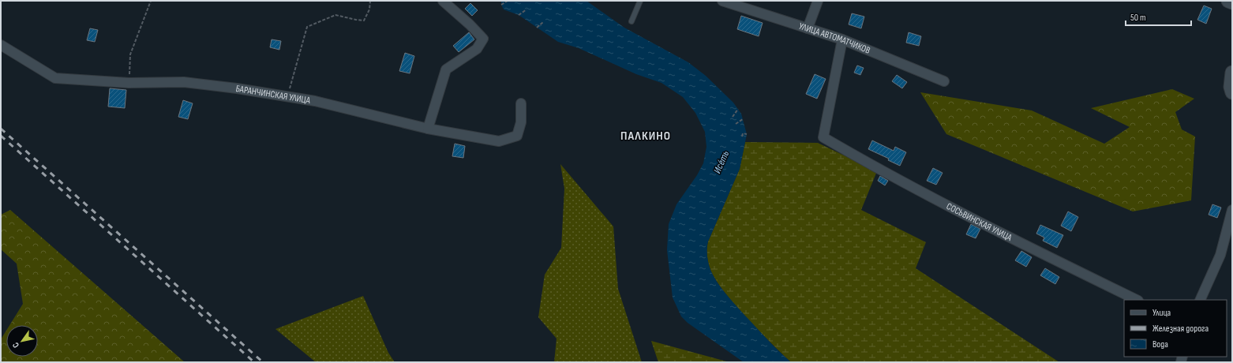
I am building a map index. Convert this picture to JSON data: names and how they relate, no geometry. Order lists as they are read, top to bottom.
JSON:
{
  "streets": {
    "street": ["УЛИЦА АВТОМАТЧИКОВ", "БАРАНЧИНСКАЯ УЛИЦА", "СОСЬВИНСКАЯ УЛИЦА"]
  },
  "crossings": [
    ["УЛИЦА АВТОМАТЧИКОВ", "СОСЬВИНСКАЯ УЛИЦА"]
  ],
  "districts": ["ПАЛКИНО"],
  "water": ["Исе́ть"],
  "legend": ["Улица", "Железная дорога", "Вода"],
  "scale_bar": "50 m",
  "north": "bottom left"
}
